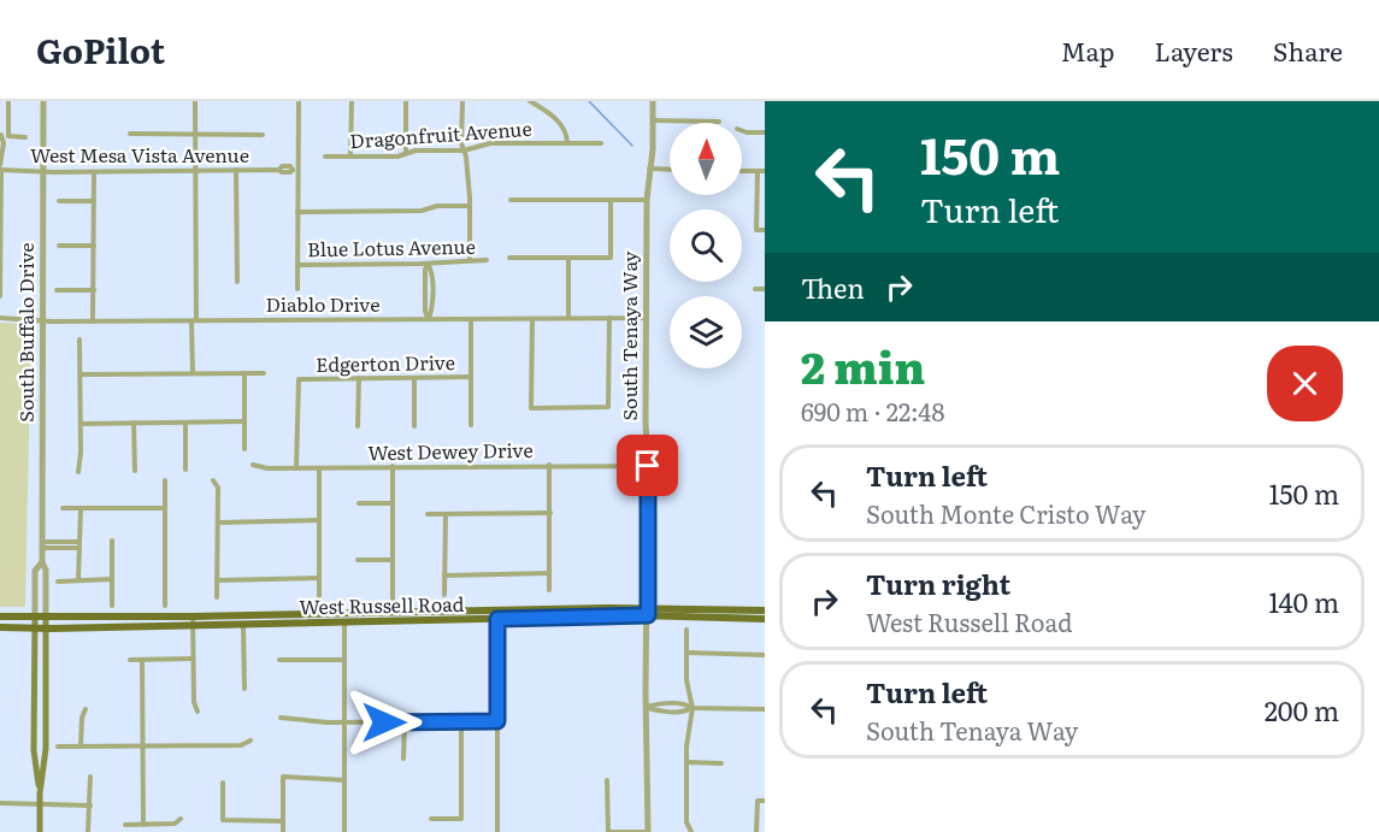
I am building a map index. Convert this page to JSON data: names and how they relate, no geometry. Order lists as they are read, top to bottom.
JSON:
{
  "streets": {
    "main road": ["South Buffalo Drive", "West Russell Road"],
    "street": [
      "Dragonfruit Avenue",
      "West Mesa Vista Avenue",
      "Blue Lotus Avenue",
      "Diablo Drive",
      "South Tenaya Way",
      "Edgerton Drive",
      "West Dewey Drive"
    ]
  },
  "crossings": [
    ["West Mesa Vista Avenue", "South Buffalo Drive"],
    ["Diablo Drive", "South Buffalo Drive"],
    ["Diablo Drive", "South Tenaya Way"],
    ["South Buffalo Drive", "West Russell Road"],
    ["South Tenaya Way", "West Dewey Drive"],
    ["South Tenaya Way", "West Russell Road"],
    ["Edgerton Drive", "West Dewey Drive"]
  ],
  "north": "top",
  "page": {
    "header": "GoPilot",
    "nav": ["Map", "Layers", "Share"],
    "turn": ["150 m", "Turn left"],
    "then": "Then",
    "heading": ["2 min", "690 m · 22:48"],
    "list": [
      {
        "name": "Turn left",
        "note": "South Monte Cristo Way",
        "value": "150 m"
      },
      {
        "name": "Turn right",
        "note": "West Russell Road",
        "value": "140 m"
      },
      {
        "name": "Turn left",
        "note": "South Tenaya Way",
        "value": "200 m"
      }
    ]
  }
}
